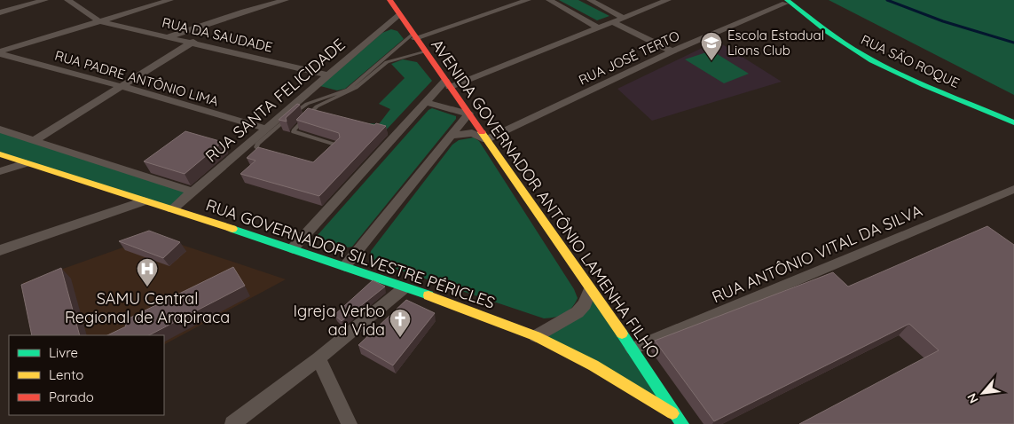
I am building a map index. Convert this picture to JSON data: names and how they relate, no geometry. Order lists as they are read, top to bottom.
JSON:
{
  "streets": {
    "main road": ["RUA SÃO ROQUE", "AVENIDA GOVERNADOR ANTÔNIO LAMENHA FILHO", "RUA GOVERNADOR SILVESTRE PÉRICLES"],
    "street": [
      "RUA DA SAUDADE",
      "RUA JOSÉ TERTO",
      "RUA PADRE ANTÔNIO LIMA",
      "RUA SANTA FELICIDADE",
      "RUA ANTÔNIO VITAL DA SILVA"
    ]
  },
  "crossings": [
    ["RUA DA SAUDADE", "RUA SANTA FELICIDADE"],
    ["RUA JOSÉ TERTO", "RUA SÃO ROQUE"],
    ["RUA JOSÉ TERTO", "AVENIDA GOVERNADOR ANTÔNIO LAMENHA FILHO"],
    ["RUA PADRE ANTÔNIO LIMA", "RUA SANTA FELICIDADE"],
    ["RUA SANTA FELICIDADE", "AVENIDA GOVERNADOR ANTÔNIO LAMENHA FILHO"],
    ["RUA SANTA FELICIDADE", "RUA GOVERNADOR SILVESTRE PÉRICLES"],
    ["AVENIDA GOVERNADOR ANTÔNIO LAMENHA FILHO", "RUA GOVERNADOR SILVESTRE PÉRICLES"],
    ["AVENIDA GOVERNADOR ANTÔNIO LAMENHA FILHO", "RUA ANTÔNIO VITAL DA SILVA"]
  ],
  "places": {
    "school or university": ["Escola Estadual Lions Club"],
    "hospital": ["SAMU Central Regional de Arapiraca"],
    "church": ["Igreja Verbo ad Vida"]
  },
  "legend": ["Livre", "Lento", "Parado"],
  "north": "bottom left"
}
